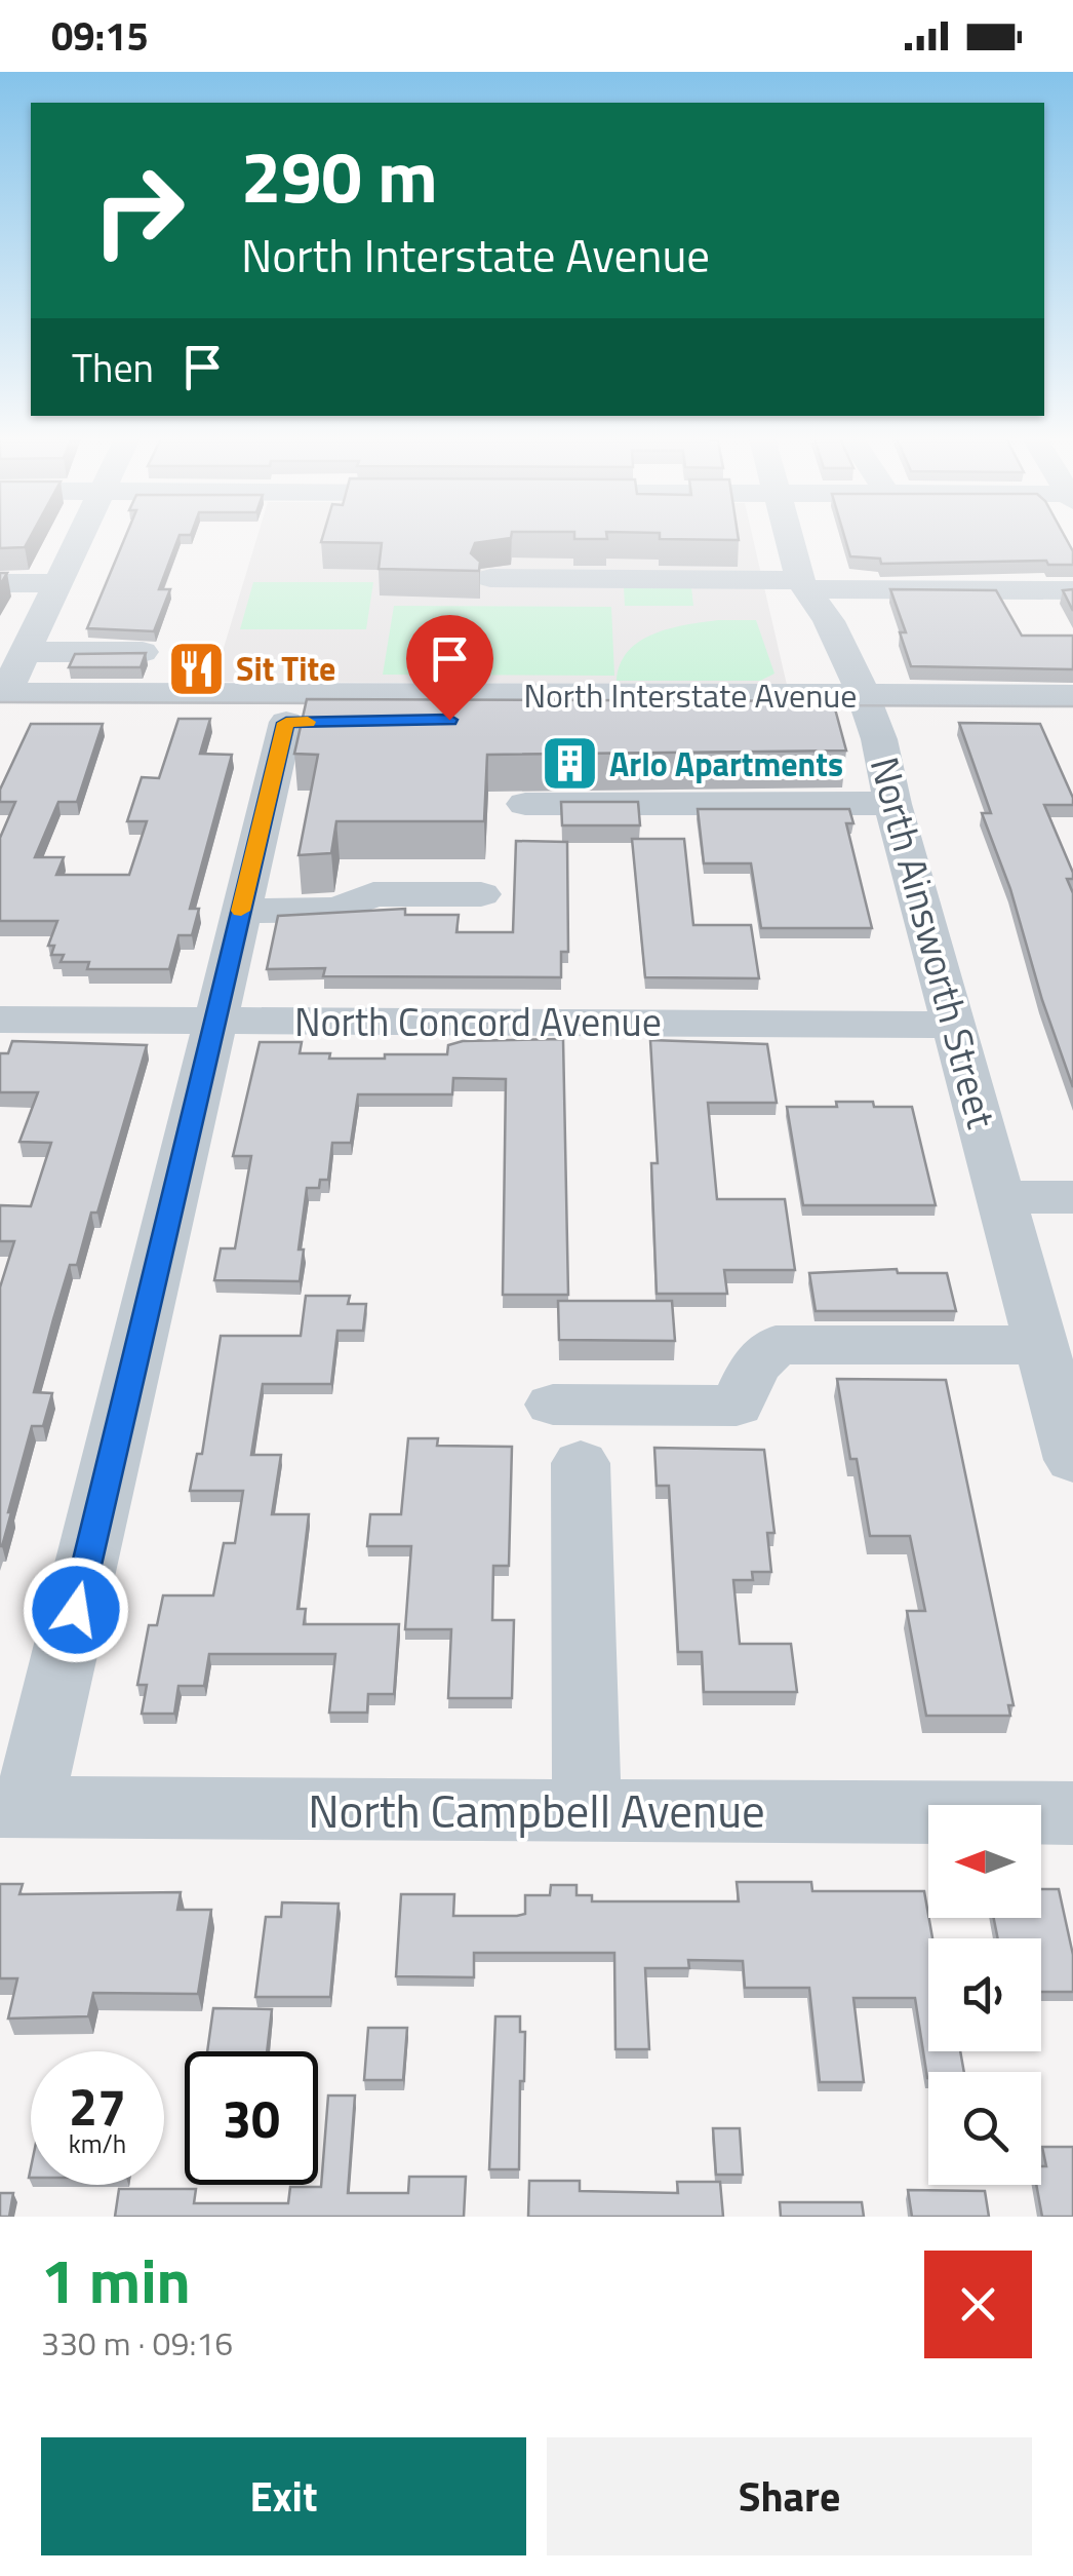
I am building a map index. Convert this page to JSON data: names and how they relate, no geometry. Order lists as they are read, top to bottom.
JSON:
{
  "streets": {
    "street": [
      "North Interstate Avenue",
      "North Ainsworth Street",
      "North Concord Avenue",
      "North Campbell Avenue"
    ]
  },
  "crossings": [
    ["North Interstate Avenue", "North Ainsworth Street"],
    ["North Ainsworth Street", "North Concord Avenue"]
  ],
  "places": {
    "restaurant": ["Sit Tite"],
    "building": ["Arlo Apartments"]
  },
  "north": "left",
  "page": {
    "status": "09:15",
    "turn": ["290 m", "North Interstate Avenue"],
    "then": "Then",
    "speed": "27 km/h",
    "limit": "30",
    "heading": ["1 min", "330 m · 09:16"],
    "buttons": ["Exit", "Share"]
  }
}
